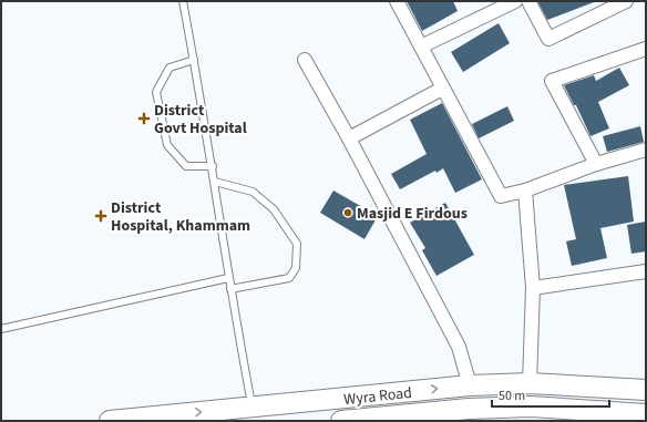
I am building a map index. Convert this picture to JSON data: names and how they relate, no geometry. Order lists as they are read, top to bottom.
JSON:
{
  "streets": {
    "main road": ["Wyra Road"]
  },
  "places": {
    "health": ["District Govt Hospital", "District Hospital, Khammam"],
    "other": ["Masjid E Firdous"]
  },
  "scale_bar": "50 m"
}
